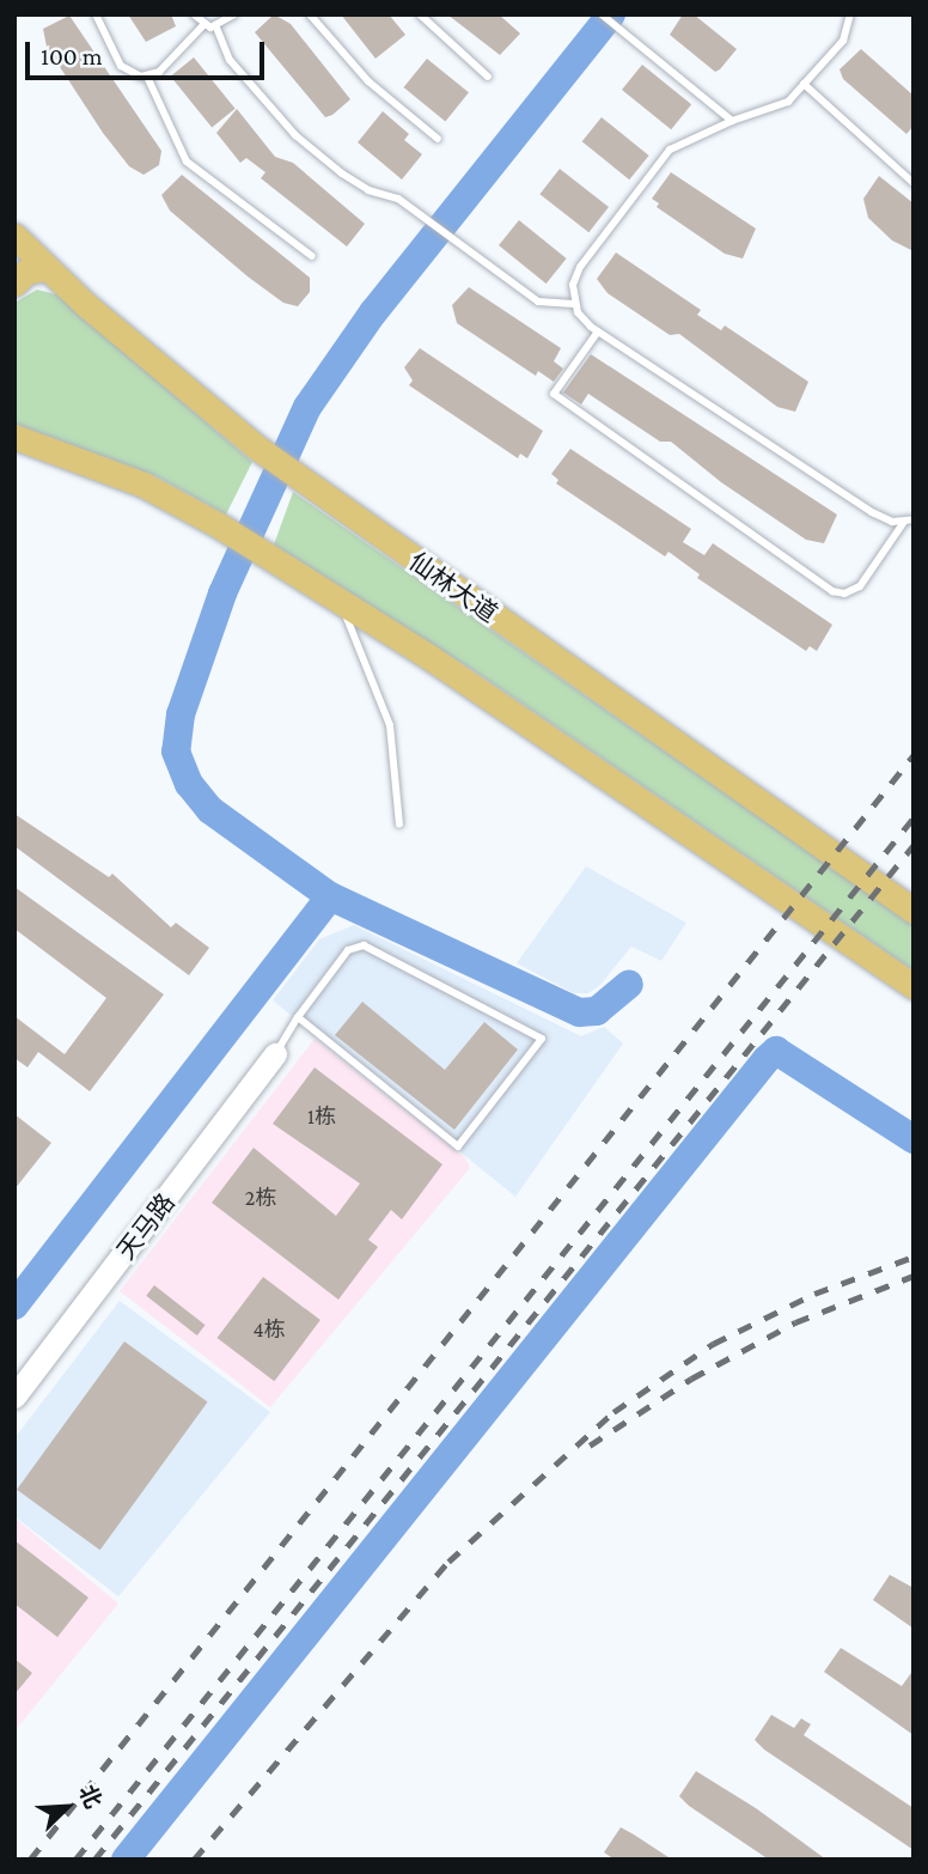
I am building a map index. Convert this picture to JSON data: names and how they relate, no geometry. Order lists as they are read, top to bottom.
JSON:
{
  "streets": {
    "main road": ["仙林大道"],
    "street": ["天马路"]
  },
  "house_numbers": ["1栋", "2栋", "4栋"],
  "scale_bar": "100 m",
  "north": "top right"
}
